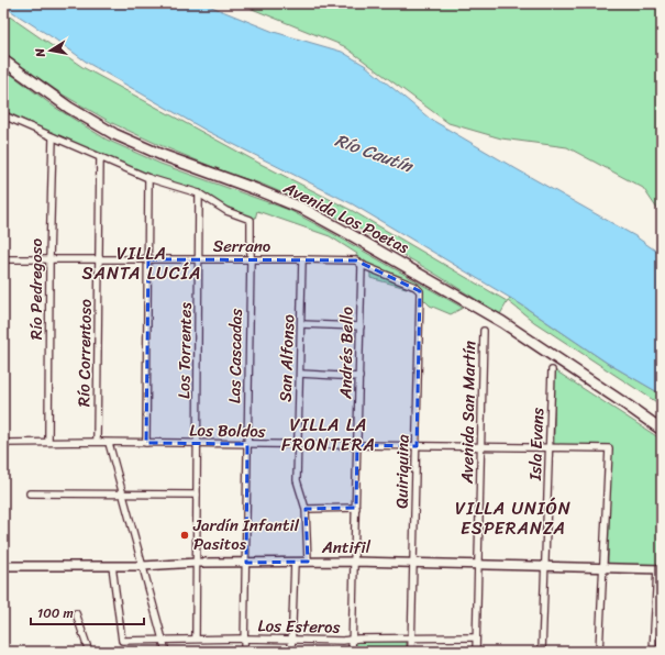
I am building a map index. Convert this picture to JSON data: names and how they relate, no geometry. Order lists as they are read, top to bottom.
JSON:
{
  "streets": {
    "main road": ["Avenida Los Poetas"],
    "street": [
      "Serrano",
      "Río Pedregoso",
      "Los Torrentes",
      "Río Correntoso",
      "Andrés Bello",
      "Las Cascadas",
      "San Alfonso",
      "Avenida San Martín",
      "Los Boldos",
      "Isla Evans",
      "Quiriquina",
      "Antifil",
      "Los Esteros"
    ]
  },
  "crossings": [
    ["Serrano", "Río Pedregoso"],
    ["Serrano", "Los Torrentes"],
    ["Serrano", "Río Correntoso"],
    ["Serrano", "Andrés Bello"],
    ["Serrano", "Las Cascadas"],
    ["Serrano", "San Alfonso"],
    ["Serrano", "Quiriquina"],
    ["Río Pedregoso", "Los Boldos"],
    ["Los Torrentes", "Las Cascadas"],
    ["Los Torrentes", "Los Boldos"],
    ["Los Torrentes", "Antifil"],
    ["Los Torrentes", "Los Esteros"],
    ["Río Correntoso", "Los Boldos"],
    ["Andrés Bello", "Los Boldos"],
    ["Andrés Bello", "Antifil"],
    ["Andrés Bello", "Los Esteros"],
    ["Las Cascadas", "Los Boldos"],
    ["Las Cascadas", "Antifil"],
    ["Las Cascadas", "Los Esteros"],
    ["San Alfonso", "Los Boldos"],
    ["San Alfonso", "Antifil"],
    ["Avenida San Martín", "Los Boldos"],
    ["Avenida San Martín", "Antifil"],
    ["Avenida San Martín", "Los Esteros"],
    ["Los Boldos", "Isla Evans"],
    ["Los Boldos", "Quiriquina"],
    ["Los Boldos", "Antifil"],
    ["Isla Evans", "Antifil"],
    ["Quiriquina", "Antifil"],
    ["Quiriquina", "Los Esteros"],
    ["Antifil", "Los Esteros"]
  ],
  "districts": ["VILLA SANTA LUCÍA", "VILLA LA FRONTERA", "VILLA UNIÓN ESPERANZA"],
  "water": ["Río Cautín"],
  "places": ["Jardín Infantil Pasitos"],
  "scale_bar": "100 m",
  "north": "left"
}
